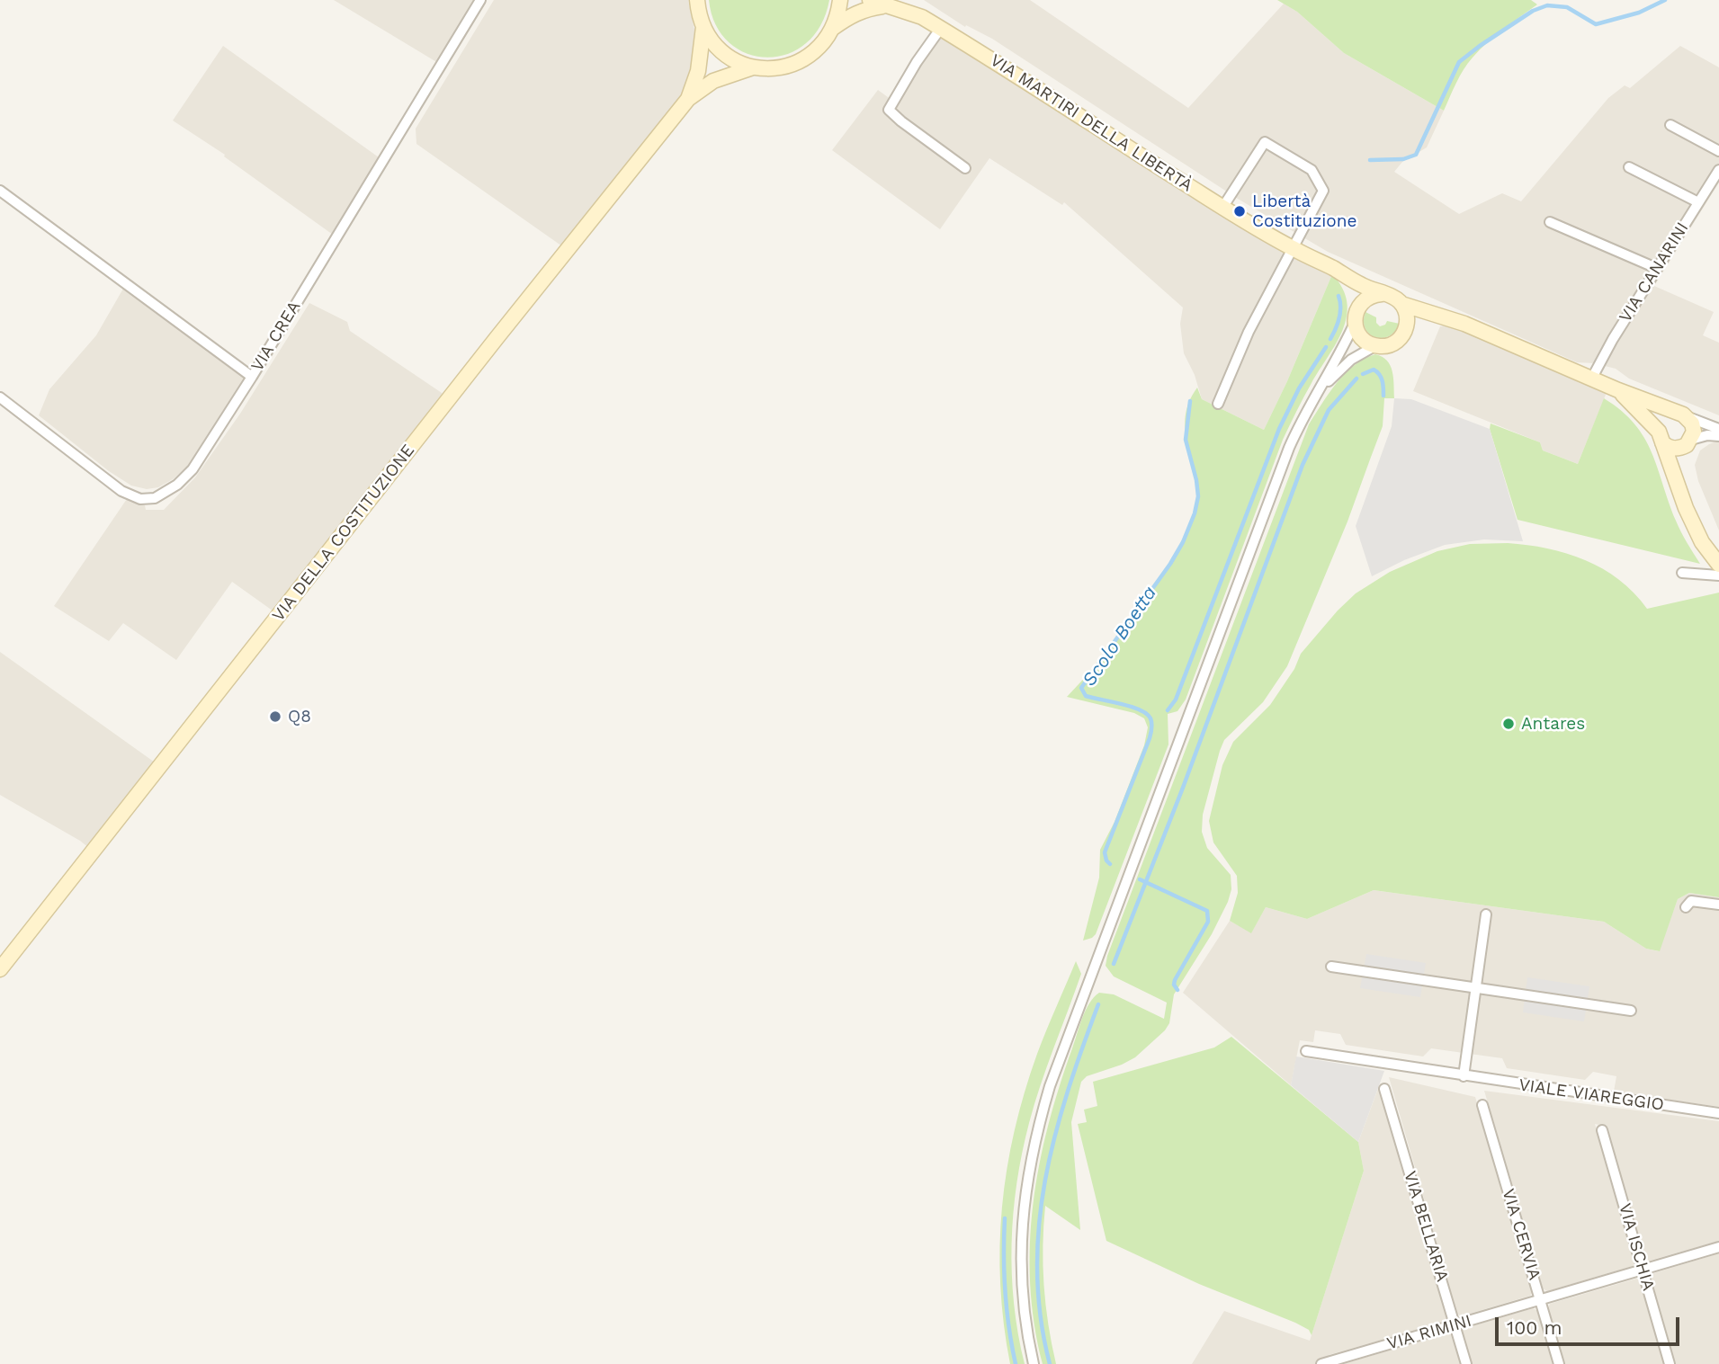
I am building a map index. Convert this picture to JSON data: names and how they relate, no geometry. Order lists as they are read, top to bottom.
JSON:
{
  "streets": {
    "street": [
      "VIA MARTIRI DELLA LIBERTÀ",
      "VIA CANARINI",
      "VIA CREA",
      "VIA DELLA COSTITUZIONE",
      "VIALE VIAREGGIO",
      "VIA BELLARIA",
      "VIA CERVIA",
      "VIA ISCHIA",
      "VIA RIMINI"
    ]
  },
  "crossings": [
    ["VIA MARTIRI DELLA LIBERTÀ", "VIA CANARINI"],
    ["VIA BELLARIA", "VIA RIMINI"],
    ["VIA CERVIA", "VIA RIMINI"],
    ["VIA ISCHIA", "VIA RIMINI"]
  ],
  "water": ["Scolo Boetta"],
  "places": ["Libertà Costituzione", "Q8", "Antares"],
  "scale_bar": "100 m"
}
